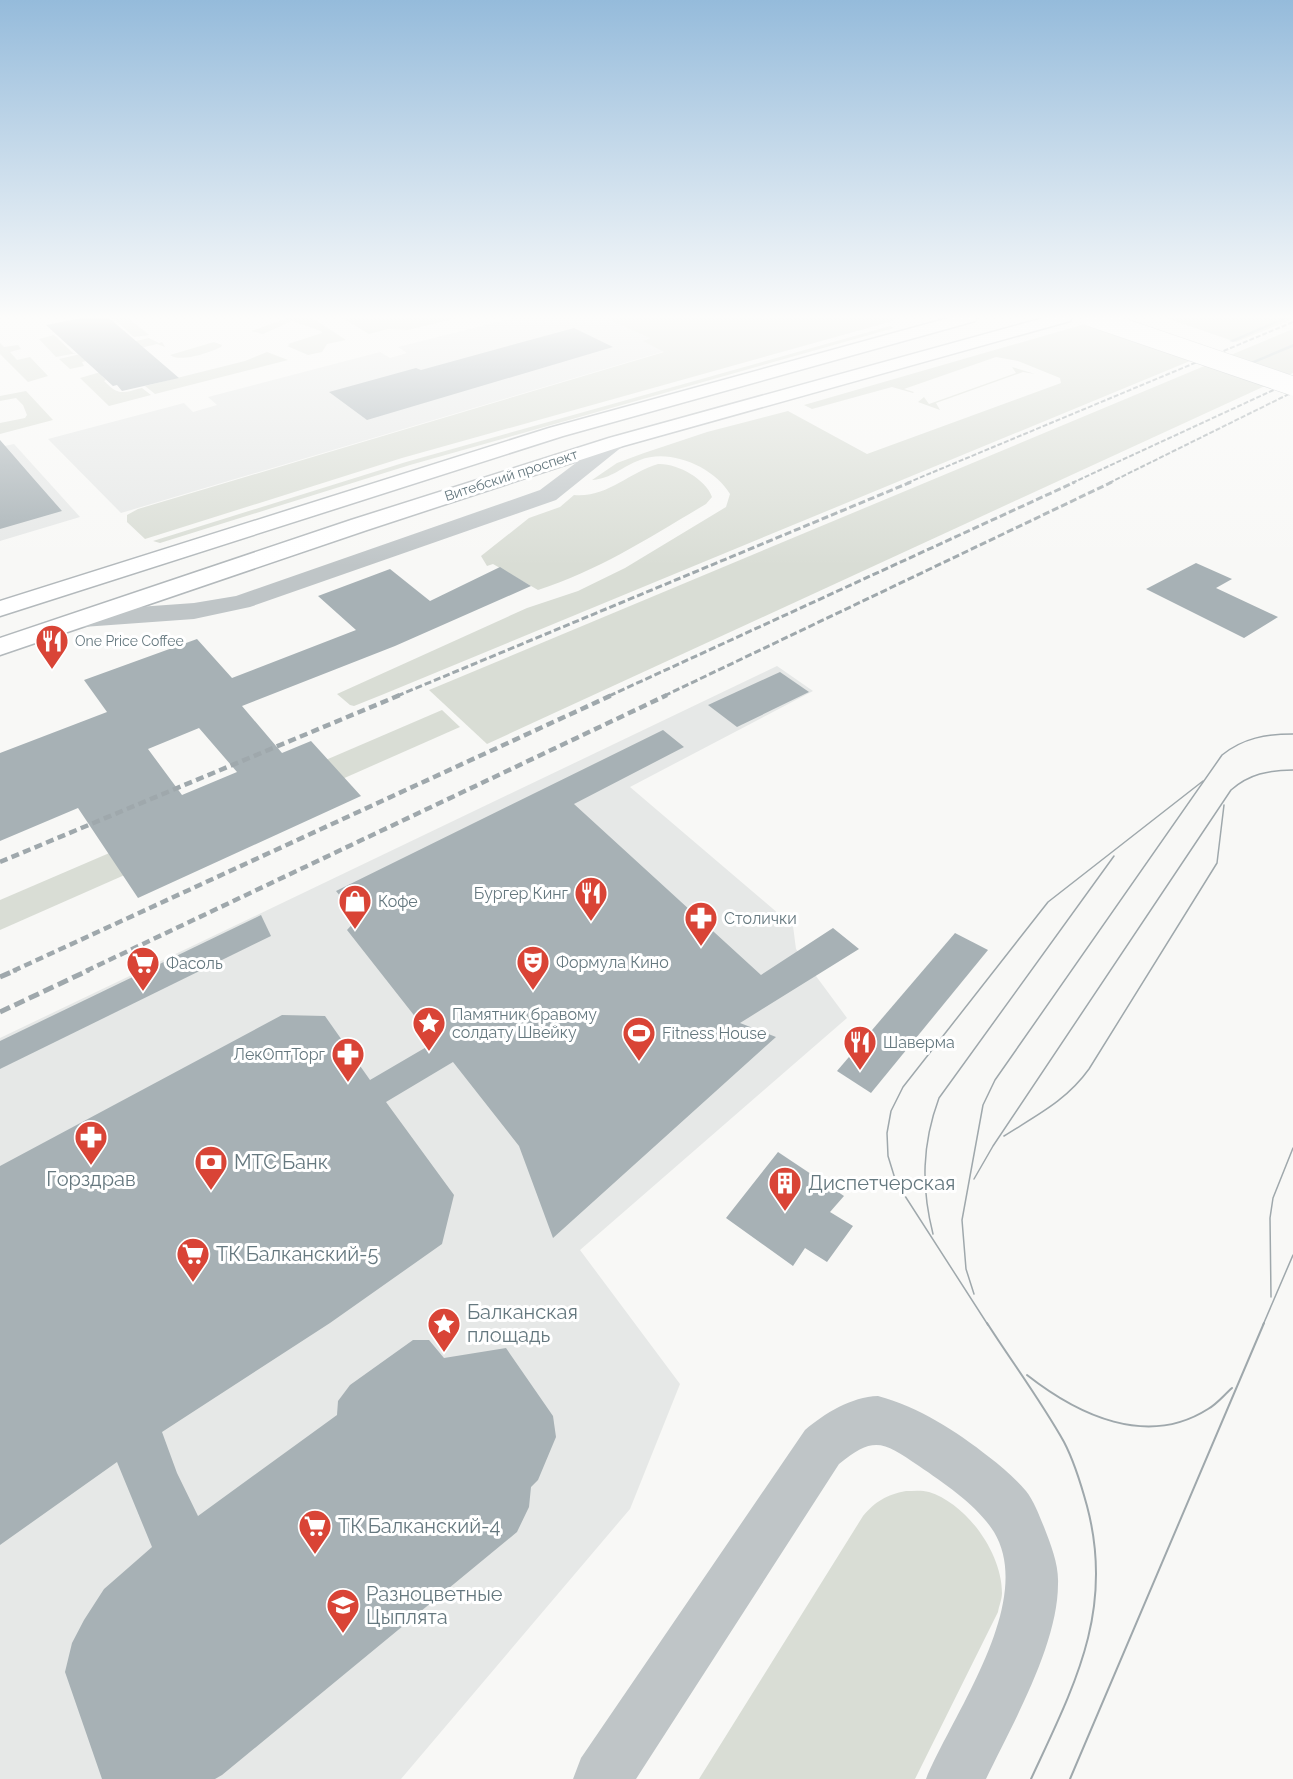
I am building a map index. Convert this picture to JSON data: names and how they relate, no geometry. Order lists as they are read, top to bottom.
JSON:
{
  "streets": {
    "main road": ["Витебский проспект"]
  },
  "places": {
    "restaurant": ["One Price Coffee", "Бургер Кинг", "Шаверма"],
    "shop": ["Кофе"],
    "pharmacy": ["Столички", "ЛекОптТорг", "Горздрав"],
    "theatre": ["Формула Кино"],
    "supermarket": ["Фасоль", "ТК Балканский-5", "ТК Балканский-4"],
    "place": ["Памятник бравому солдату Швейку", "Балканская площадь"],
    "sports": ["Fitness House"],
    "bank": ["МТС Банк"],
    "building": ["Диспетчерская"],
    "school or university": ["Разноцветные Цыплята"]
  }
}
